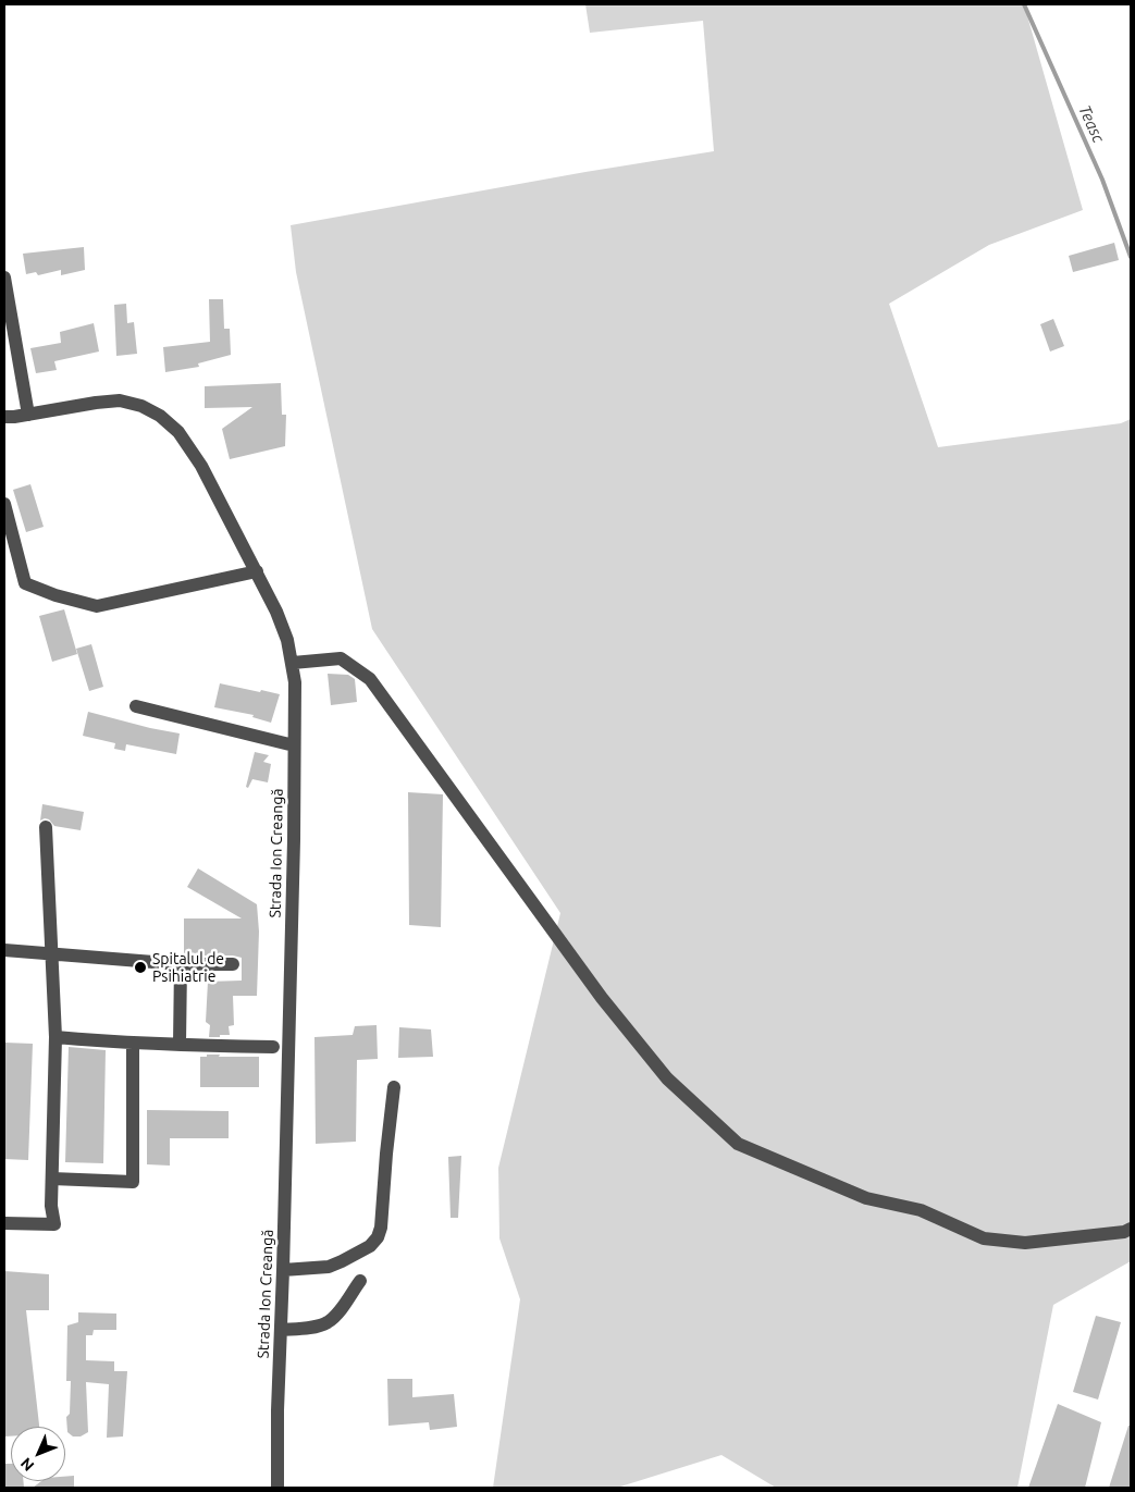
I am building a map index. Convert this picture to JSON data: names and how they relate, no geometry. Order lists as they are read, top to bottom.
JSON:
{
  "streets": {
    "street": ["Strada Ion Creangă"]
  },
  "water": ["Teasc"],
  "places": ["Spitalul de Psihiatrie"],
  "north": "bottom left"
}
